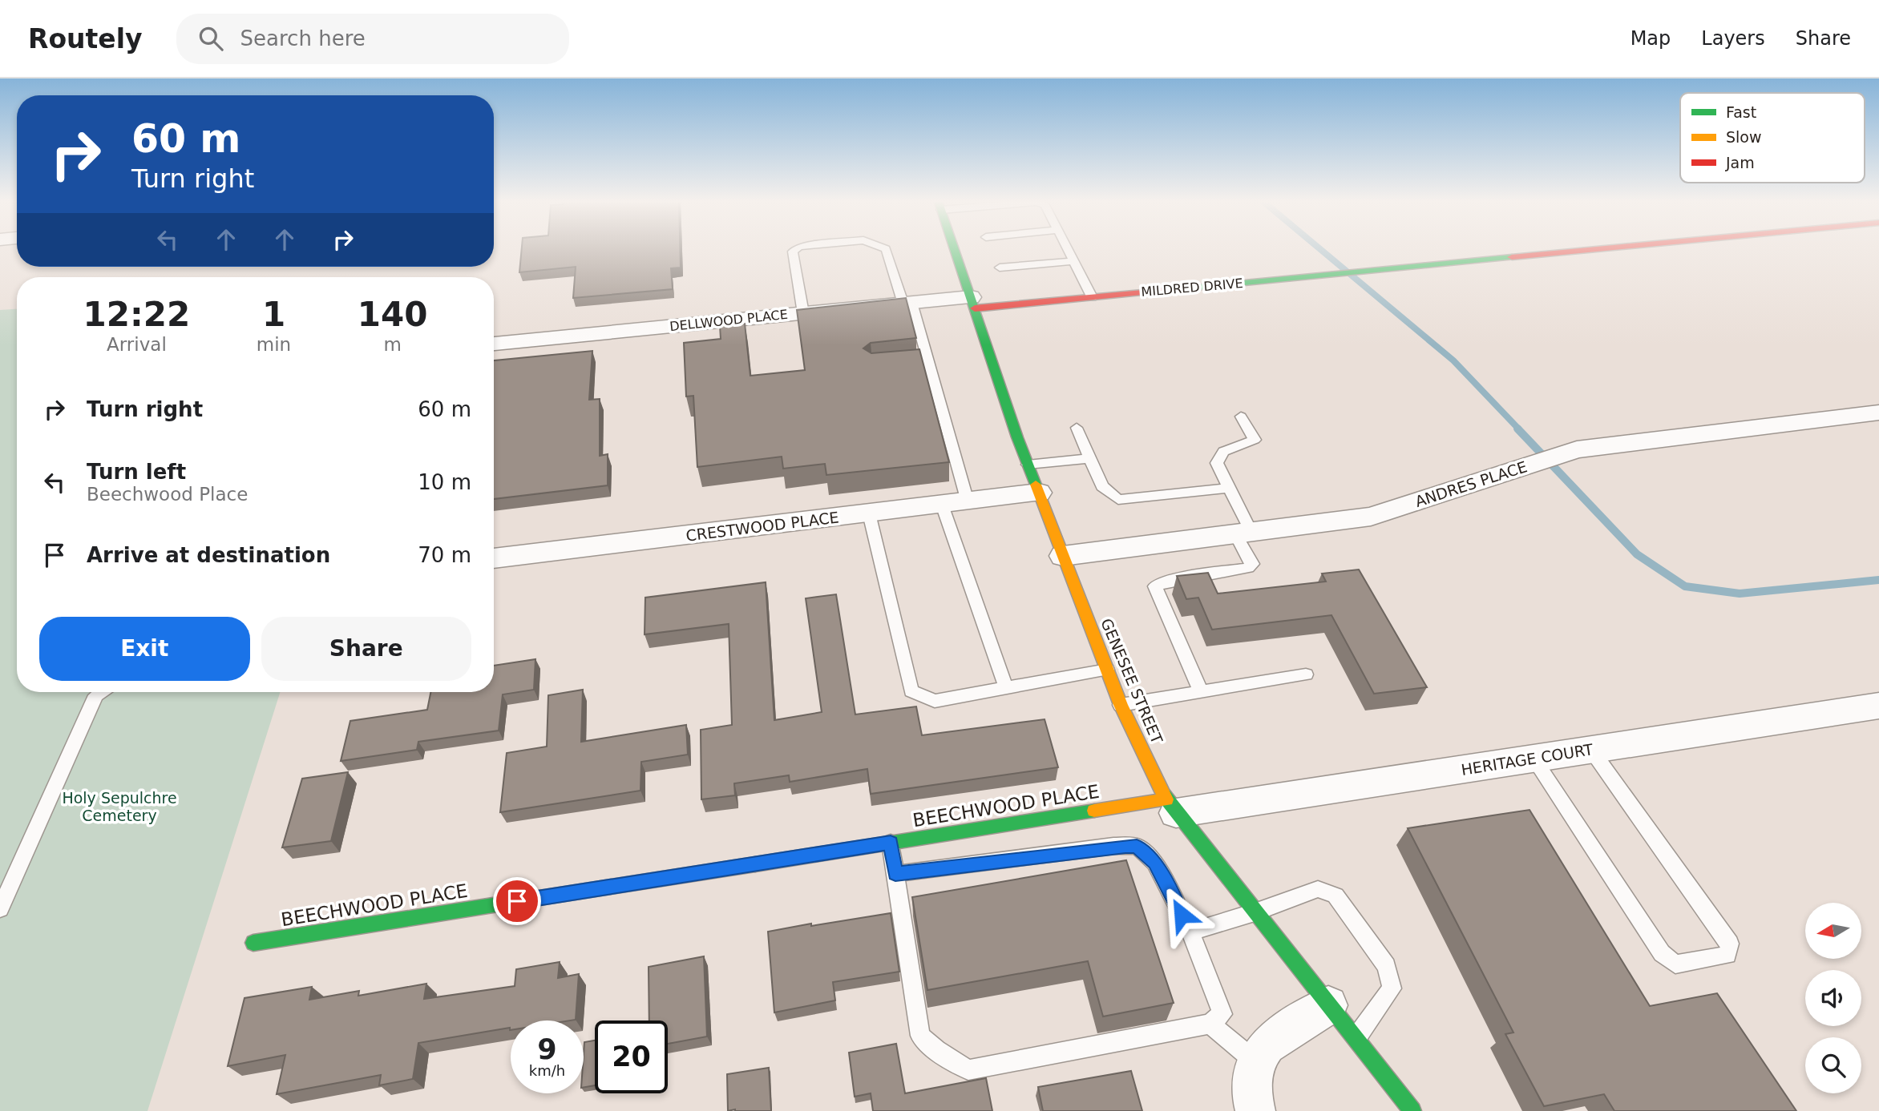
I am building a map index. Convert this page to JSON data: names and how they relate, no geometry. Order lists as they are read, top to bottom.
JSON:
{
  "streets": {
    "street": [
      "MILDRED DRIVE",
      "DELLWOOD PLACE",
      "ANDRES PLACE",
      "CRESTWOOD PLACE",
      "GENESEE STREET",
      "HERITAGE COURT",
      "BEECHWOOD PLACE"
    ]
  },
  "crossings": [
    ["MILDRED DRIVE", "DELLWOOD PLACE"],
    ["MILDRED DRIVE", "GENESEE STREET"],
    ["DELLWOOD PLACE", "GENESEE STREET"],
    ["ANDRES PLACE", "GENESEE STREET"],
    ["CRESTWOOD PLACE", "GENESEE STREET"],
    ["GENESEE STREET", "HERITAGE COURT"],
    ["GENESEE STREET", "BEECHWOOD PLACE"],
    ["HERITAGE COURT", "BEECHWOOD PLACE"]
  ],
  "parks": ["Holy Sepulchre Cemetery"],
  "legend": ["Fast", "Slow", "Jam"],
  "north": "left",
  "page": {
    "header": "Routely",
    "search": "Search here",
    "nav": ["Map", "Layers", "Share"],
    "turn": ["60 m", "Turn right"],
    "eta": [
      "12:22",
      "Arrival",
      "1",
      "min",
      "140",
      "m"
    ],
    "list": [
      {
        "name": "Turn right",
        "value": "60 m"
      },
      {
        "name": "Turn left",
        "note": "Beechwood Place",
        "value": "10 m"
      },
      {
        "name": "Arrive at destination",
        "value": "70 m"
      }
    ],
    "buttons": ["Exit", "Share"],
    "speed": "9 km/h",
    "limit": "20"
  }
}
